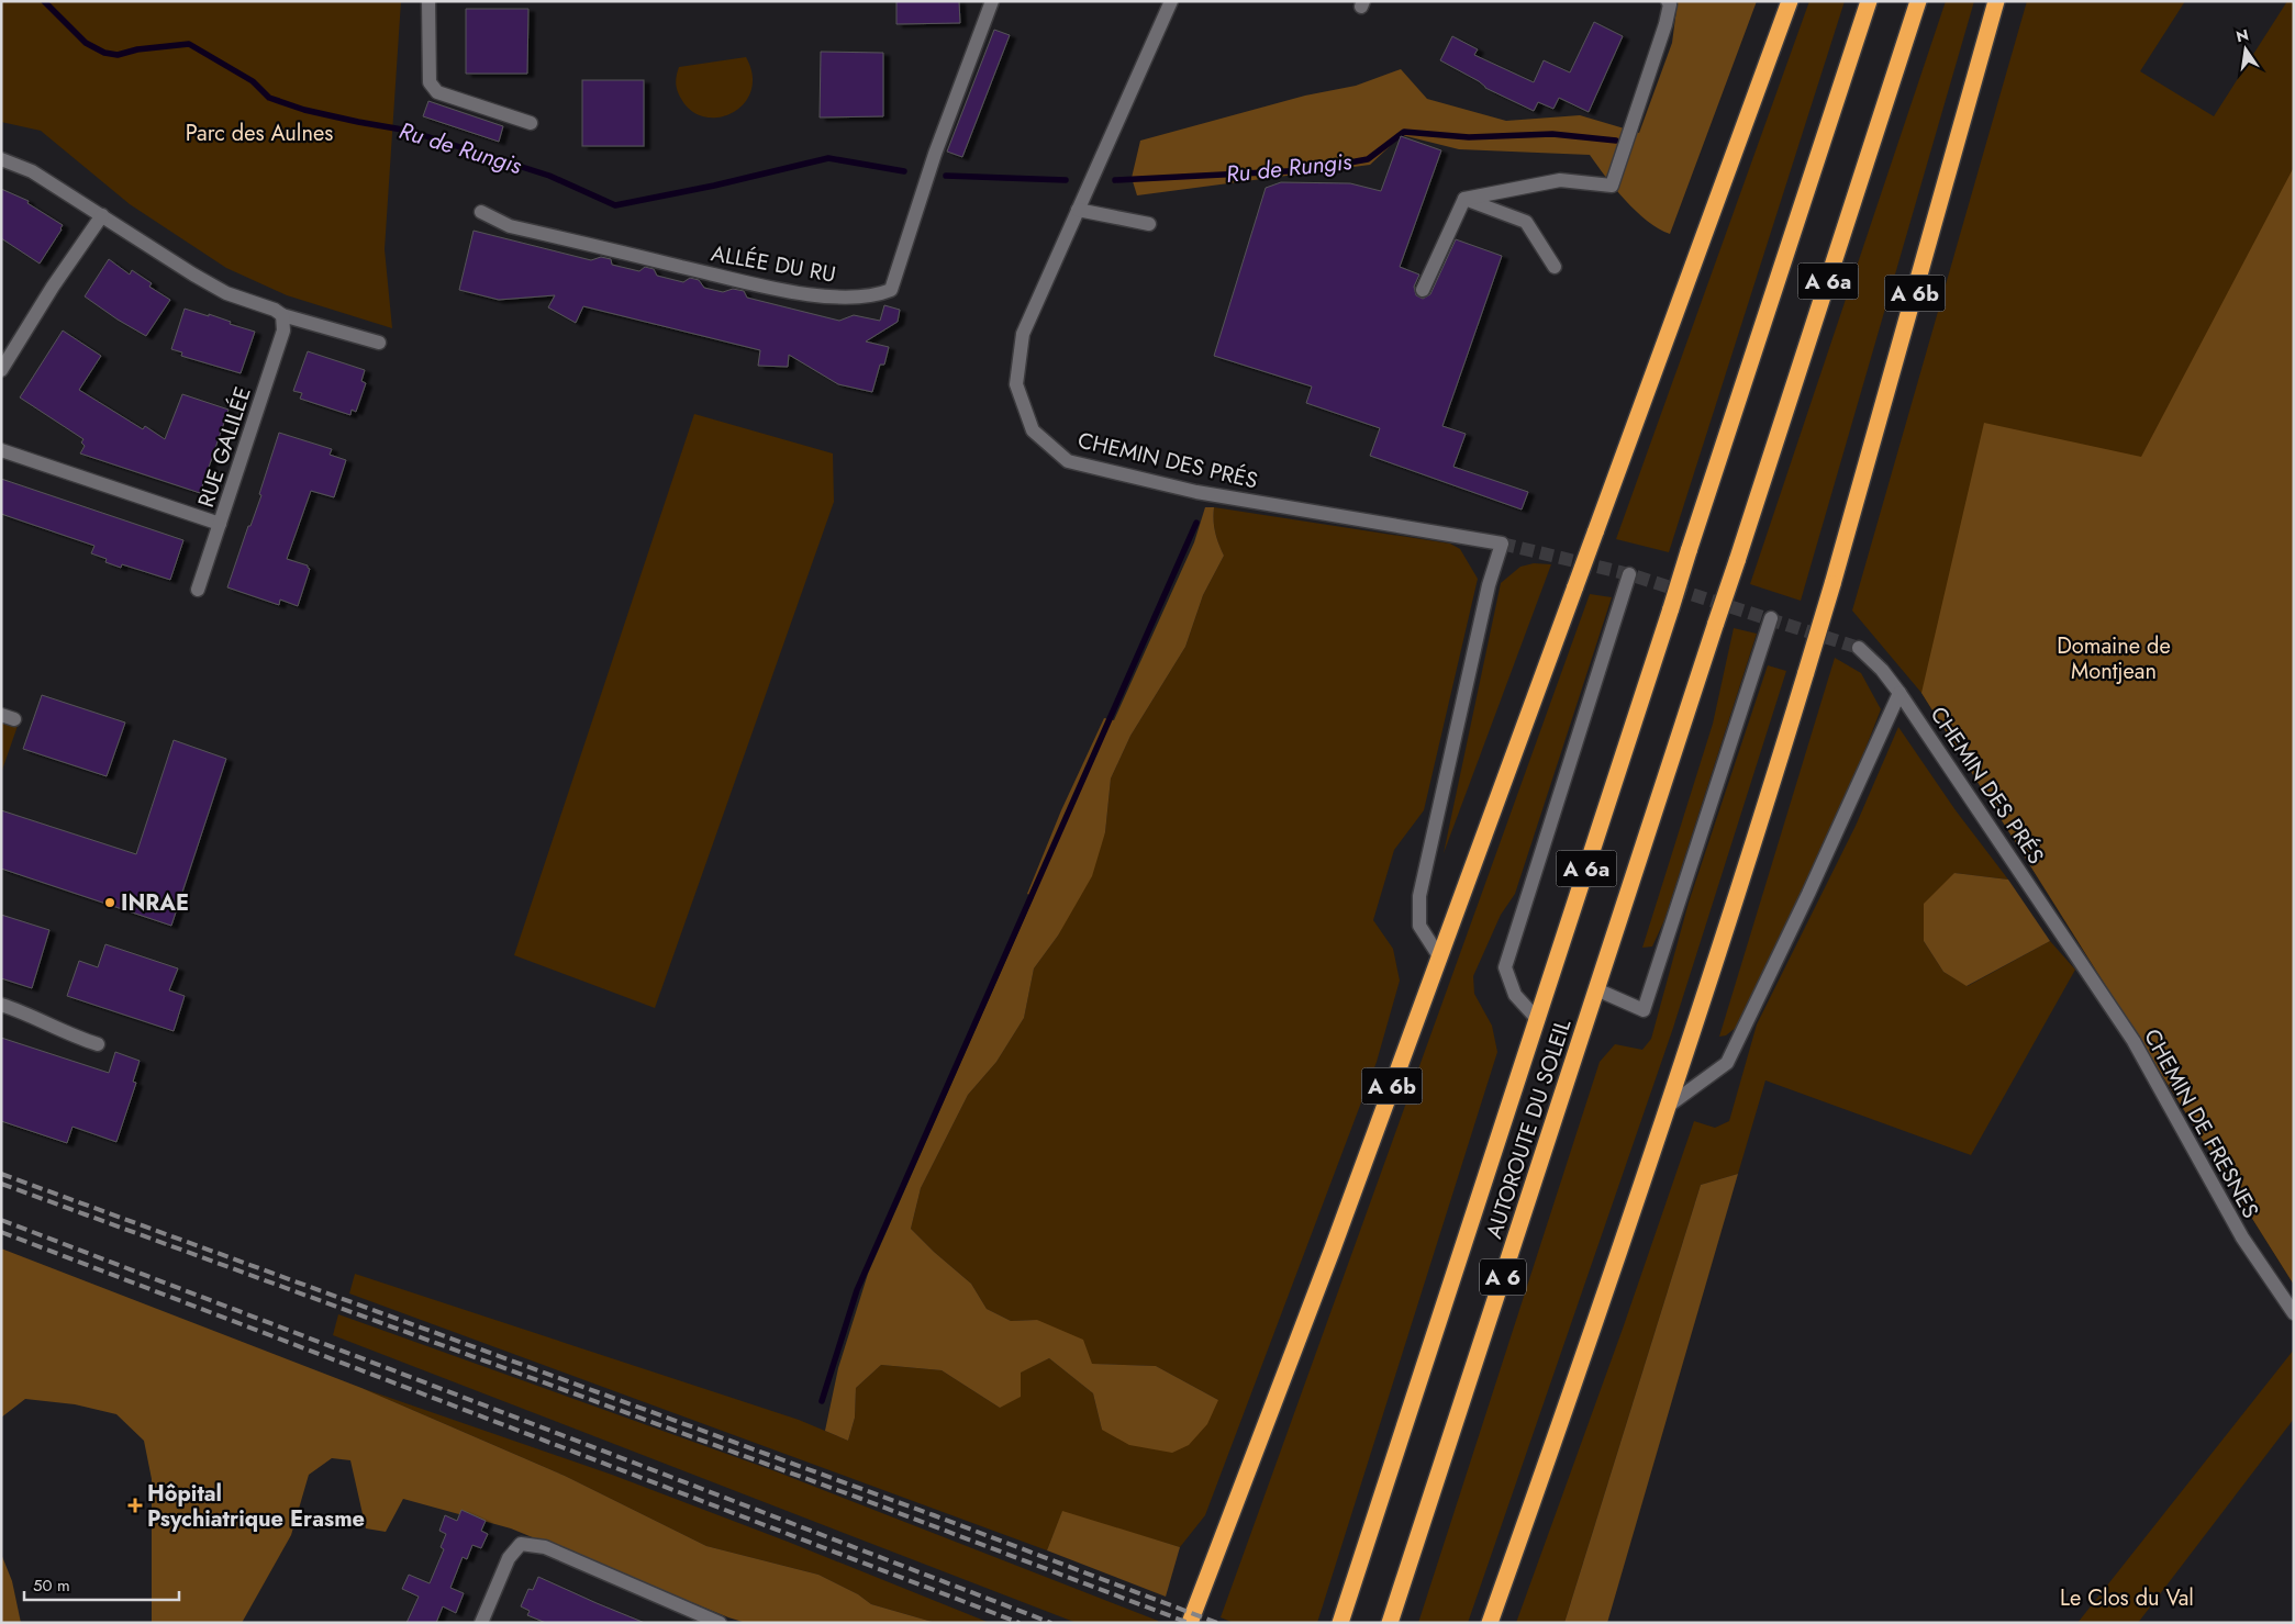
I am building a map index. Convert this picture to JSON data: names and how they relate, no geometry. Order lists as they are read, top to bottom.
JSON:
{
  "streets": {
    "highway": [
      "A 6a",
      "A 6b",
      "AUTOROUTE DU SOLEIL",
      "A 6"
    ],
    "street": [
      "ALLÉE DU RU",
      "RUE GALILÉE",
      "CHEMIN DES PRÉS",
      "CHEMIN DE FRESNES"
    ]
  },
  "crossings": [
    ["A 6a", "AUTOROUTE DU SOLEIL"],
    ["A 6b", "CHEMIN DES PRÉS"],
    ["CHEMIN DES PRÉS", "CHEMIN DE FRESNES"]
  ],
  "water": ["Ru de Rungis"],
  "parks": ["Parc des Aulnes", "Domaine de Montjean", "Le Clos du Val"],
  "places": {
    "other": ["INRAE"],
    "health": ["Hôpital Psychiatrique Erasme"]
  },
  "scale_bar": "50 m",
  "north": "top"
}
